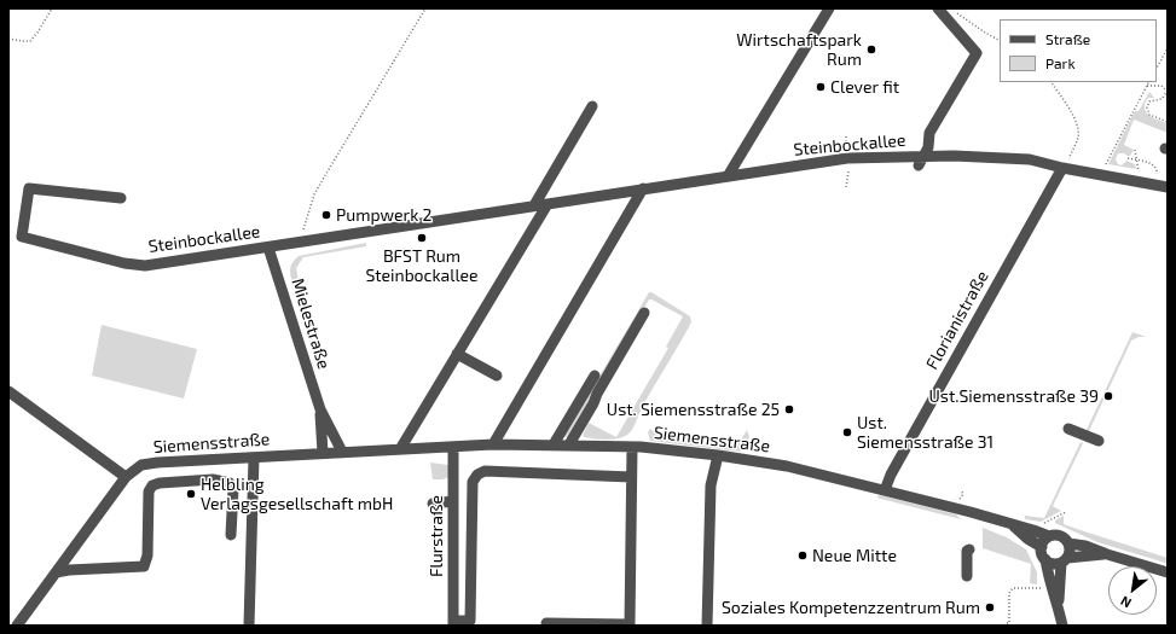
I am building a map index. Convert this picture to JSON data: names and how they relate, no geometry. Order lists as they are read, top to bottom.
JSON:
{
  "streets": {
    "street": [
      "Steinbockallee",
      "Florianistraße",
      "Mielestraße",
      "Siemensstraße",
      "Flurstraße"
    ]
  },
  "crossings": [
    ["Steinbockallee", "Florianistraße"],
    ["Steinbockallee", "Mielestraße"],
    ["Florianistraße", "Siemensstraße"],
    ["Mielestraße", "Siemensstraße"],
    ["Siemensstraße", "Flurstraße"]
  ],
  "places": [
    "Wirtschaftspark Rum",
    "Clever fit",
    "Pumpwerk 2",
    "BFST Rum Steinbockallee",
    "Ust.Siemensstraße 39",
    "Ust. Siemensstraße 25",
    "Ust. Siemensstraße 31",
    "Helbling Verlagsgesellschaft mbH",
    "Neue Mitte",
    "Soziales Kompetenzzentrum Rum"
  ],
  "legend": ["Straße", "Park"],
  "north": "bottom left"
}
